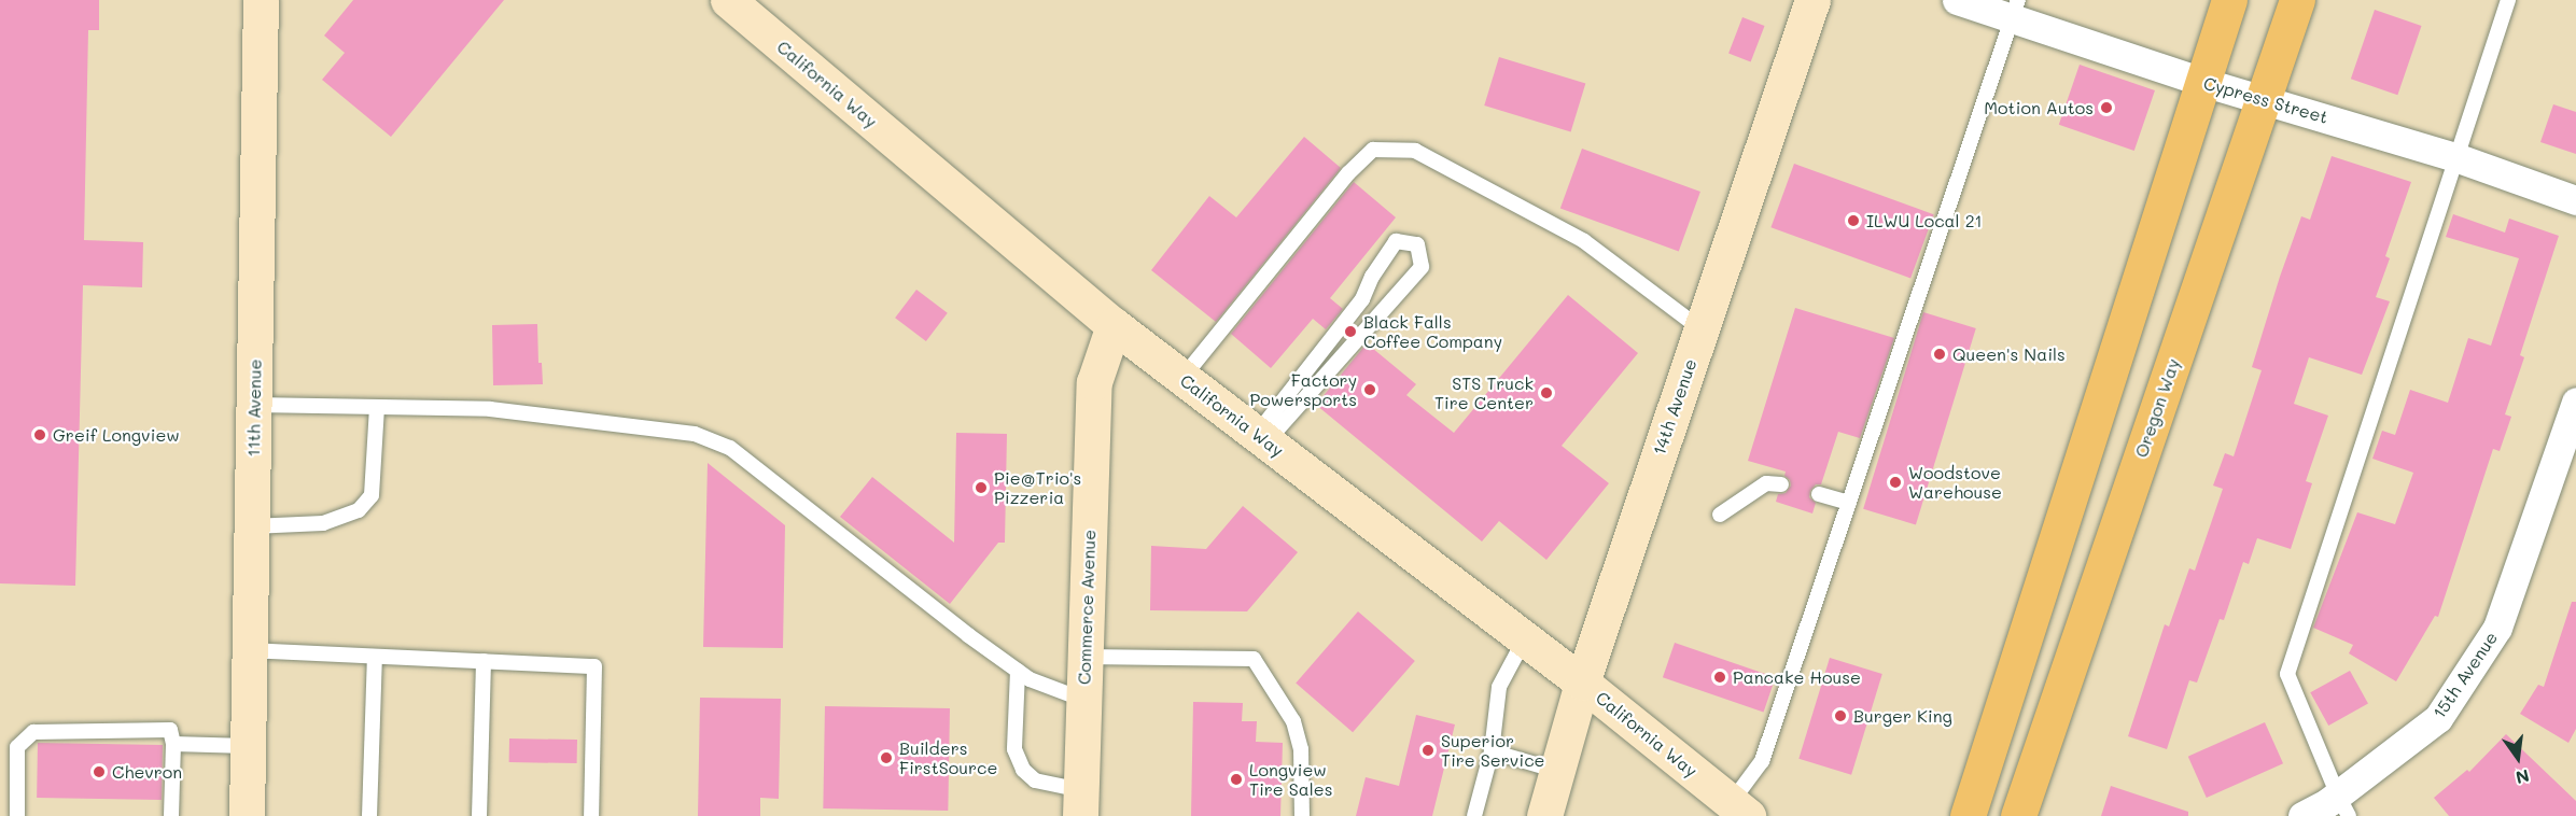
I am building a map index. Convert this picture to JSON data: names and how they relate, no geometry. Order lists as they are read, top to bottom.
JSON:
{
  "streets": {
    "main road": ["Oregon Way"],
    "street": [
      "California Way",
      "Cypress Street",
      "14th Avenue",
      "11th Avenue",
      "Commerce Avenue",
      "15th Avenue"
    ]
  },
  "crossings": [
    ["California Way", "14th Avenue"],
    ["California Way", "Commerce Avenue"],
    ["Cypress Street", "Oregon Way"]
  ],
  "places": [
    "Motion Autos",
    "ILWU Local 21",
    "Black Falls Coffee Company",
    "Queen's Nails",
    "Factory Powersports",
    "STS Truck Tire Center",
    "Greif Longview",
    "Woodstove Warehouse",
    "Pie@Trio's Pizzeria",
    "Pancake House",
    "Burger King",
    "Superior Tire Service",
    "Builders FirstSource",
    "Chevron",
    "Longview Tire Sales"
  ],
  "north": "bottom"
}
